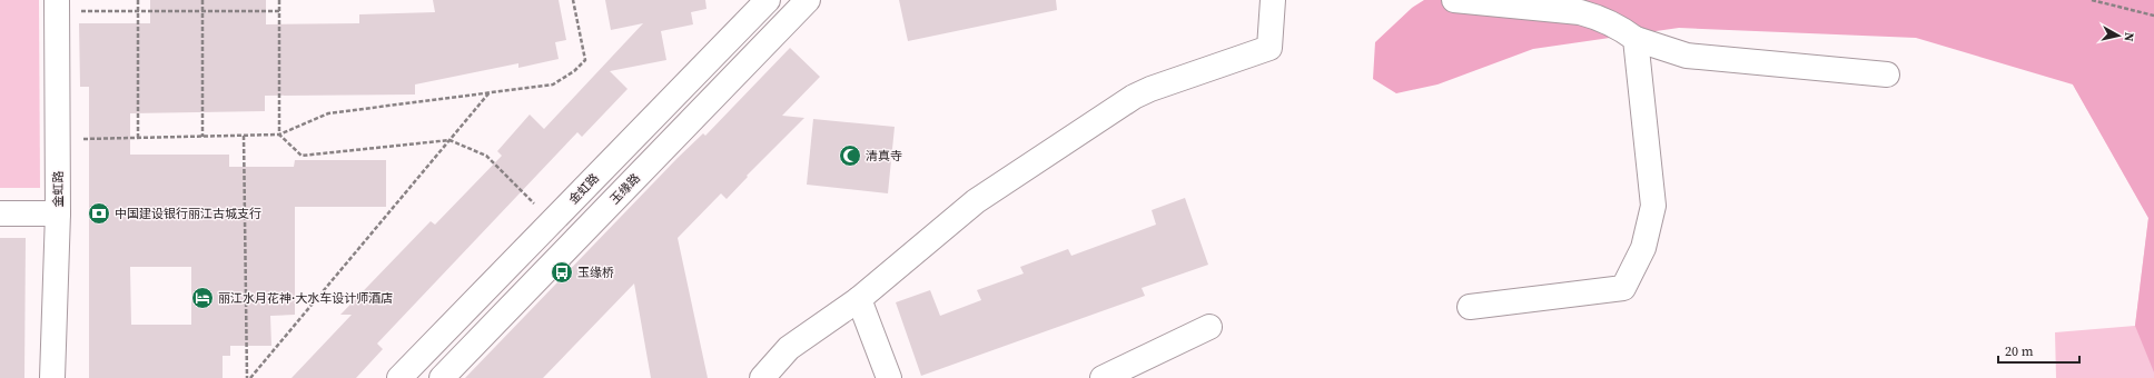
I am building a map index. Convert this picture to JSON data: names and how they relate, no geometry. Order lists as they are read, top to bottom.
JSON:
{
  "streets": {
    "street": ["金虹路", "玉缘路"]
  },
  "places": {
    "mosque": ["清真寺"],
    "bank": ["中国建设银行丽江古城支行"],
    "bus stop": ["玉缘桥"],
    "hotel": ["丽江水月花神·大水车设计师酒店"]
  },
  "scale_bar": "20 m",
  "north": "right"
}
